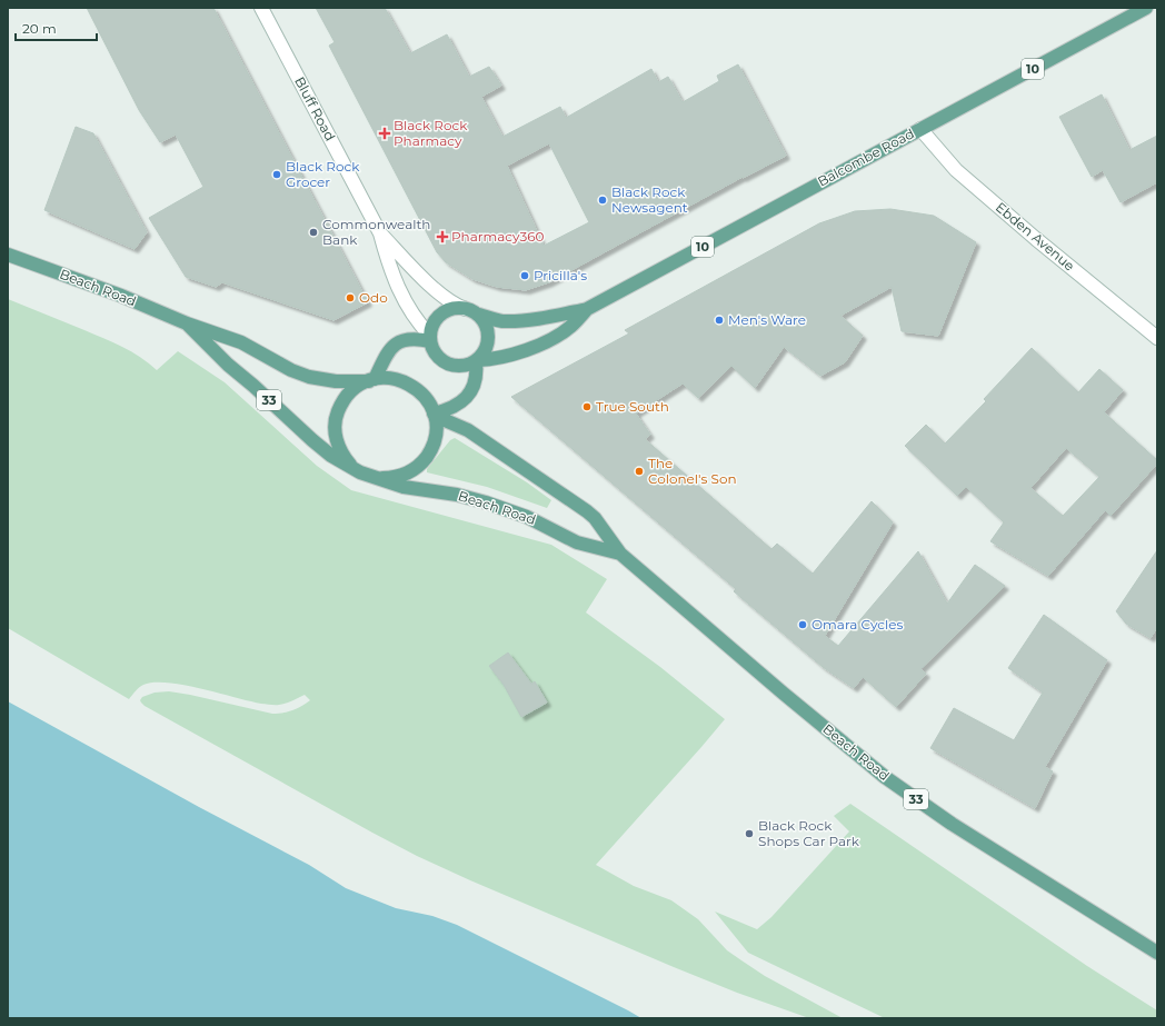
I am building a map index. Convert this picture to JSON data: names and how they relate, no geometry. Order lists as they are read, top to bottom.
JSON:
{
  "streets": {
    "main road": [
      "10",
      "Bluff Road",
      "Balcombe Road",
      "Ebden Avenue",
      "Beach Road",
      "33"
    ]
  },
  "crossings": [
    ["Bluff Road", "Balcombe Road"],
    ["Balcombe Road", "Ebden Avenue"]
  ],
  "places": {
    "health": ["Black Rock Pharmacy", "Pharmacy360"],
    "other": [
      "Black Rock Grocer",
      "Black Rock Newsagent",
      "Commonwealth Bank",
      "Pricilla's",
      "Odo",
      "Men's Ware",
      "True South",
      "The Colonel's Son",
      "Omara Cycles",
      "Black Rock Shops Car Park"
    ]
  },
  "scale_bar": "20 m"
}
